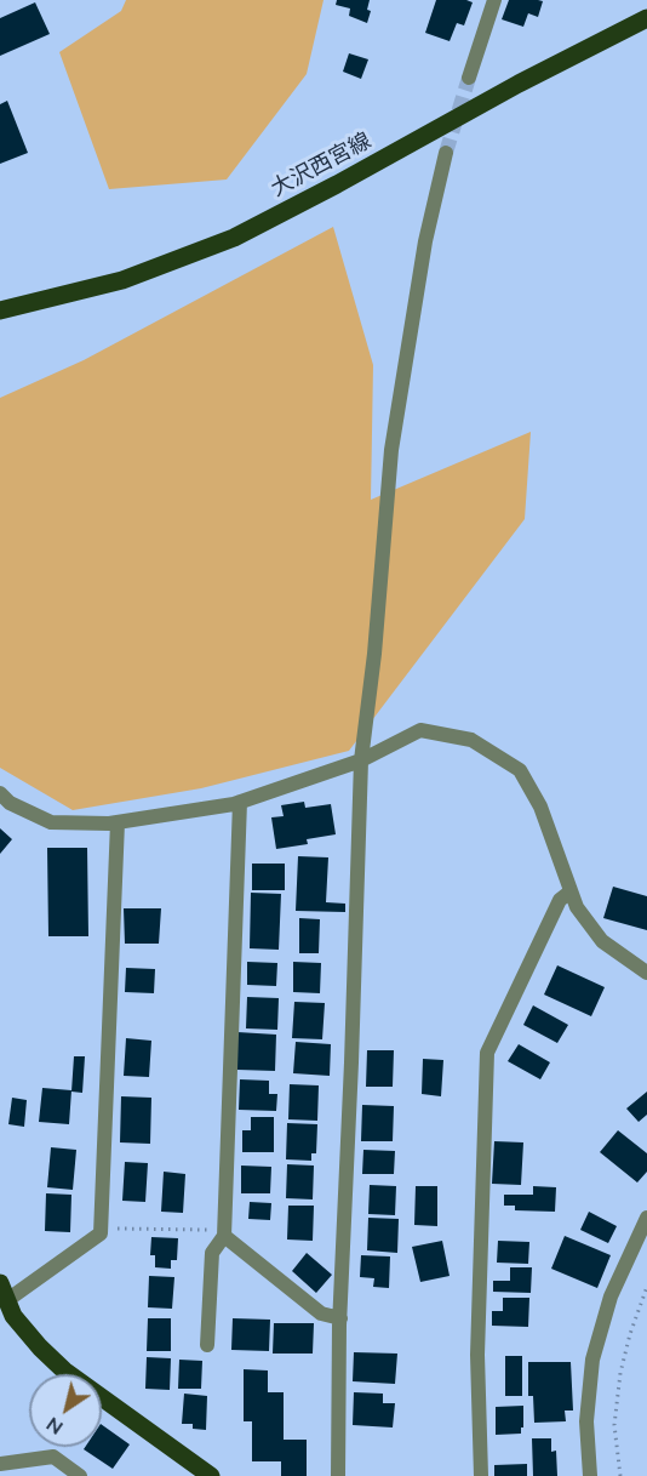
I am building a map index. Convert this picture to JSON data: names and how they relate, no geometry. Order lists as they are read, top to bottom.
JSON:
{
  "streets": {
    "main road": ["大沢西宮線"]
  },
  "north": "bottom left"
}
